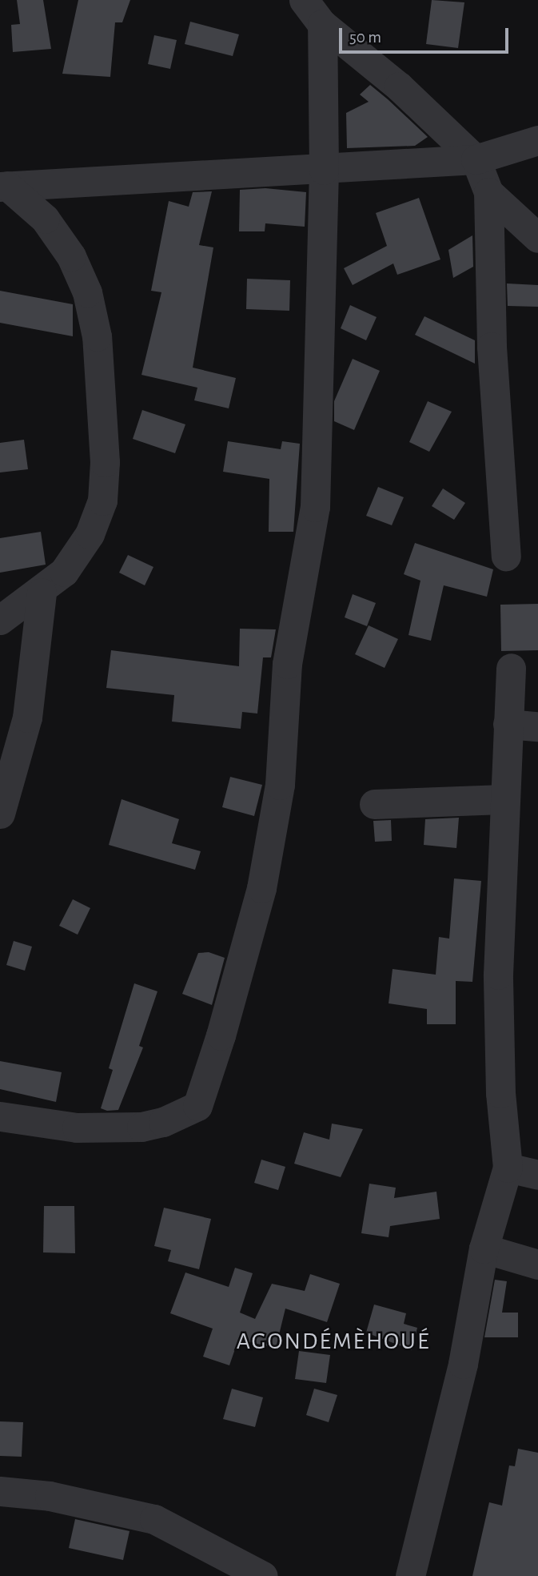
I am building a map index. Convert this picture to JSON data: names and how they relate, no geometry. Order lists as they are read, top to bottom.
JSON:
{
  "districts": ["AGONDÉMÈHOUÉ"],
  "scale_bar": "50 m"
}
